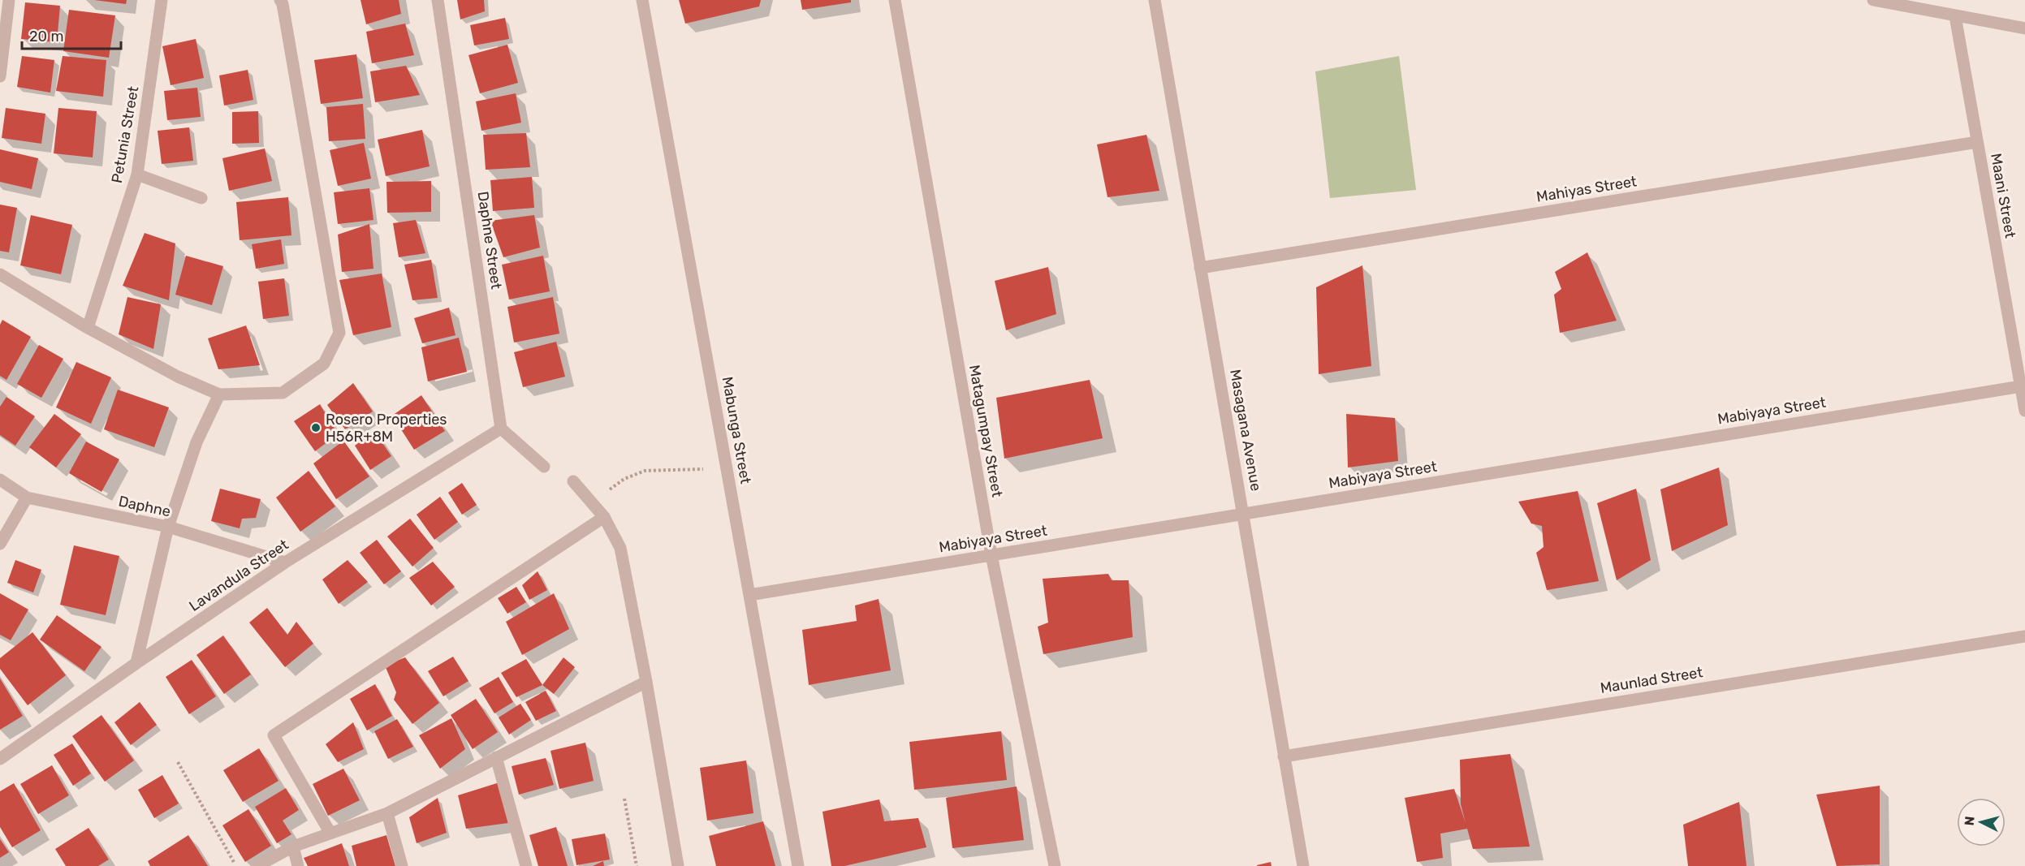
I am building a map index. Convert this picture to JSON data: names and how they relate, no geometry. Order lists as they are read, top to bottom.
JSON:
{
  "streets": {
    "street": [
      "Petunia Street",
      "Mahiyas Street",
      "Maani Street",
      "Daphne Street",
      "Mabiyaya Street",
      "Mabunga Street",
      "Masagana Avenue",
      "Matagumpay Street",
      "Daphne",
      "Lavandula Street",
      "Maunlad Street"
    ]
  },
  "crossings": [
    ["Mahiyas Street", "Maani Street"],
    ["Mahiyas Street", "Masagana Avenue"],
    ["Maani Street", "Mabiyaya Street"],
    ["Daphne Street", "Lavandula Street"],
    ["Mabiyaya Street", "Mabunga Street"],
    ["Mabiyaya Street", "Masagana Avenue"],
    ["Mabiyaya Street", "Matagumpay Street"],
    ["Masagana Avenue", "Maunlad Street"],
    ["Daphne", "Lavandula Street"]
  ],
  "places": ["Rosero Properties H56R+8M"],
  "scale_bar": "20 m",
  "north": "left"
}
